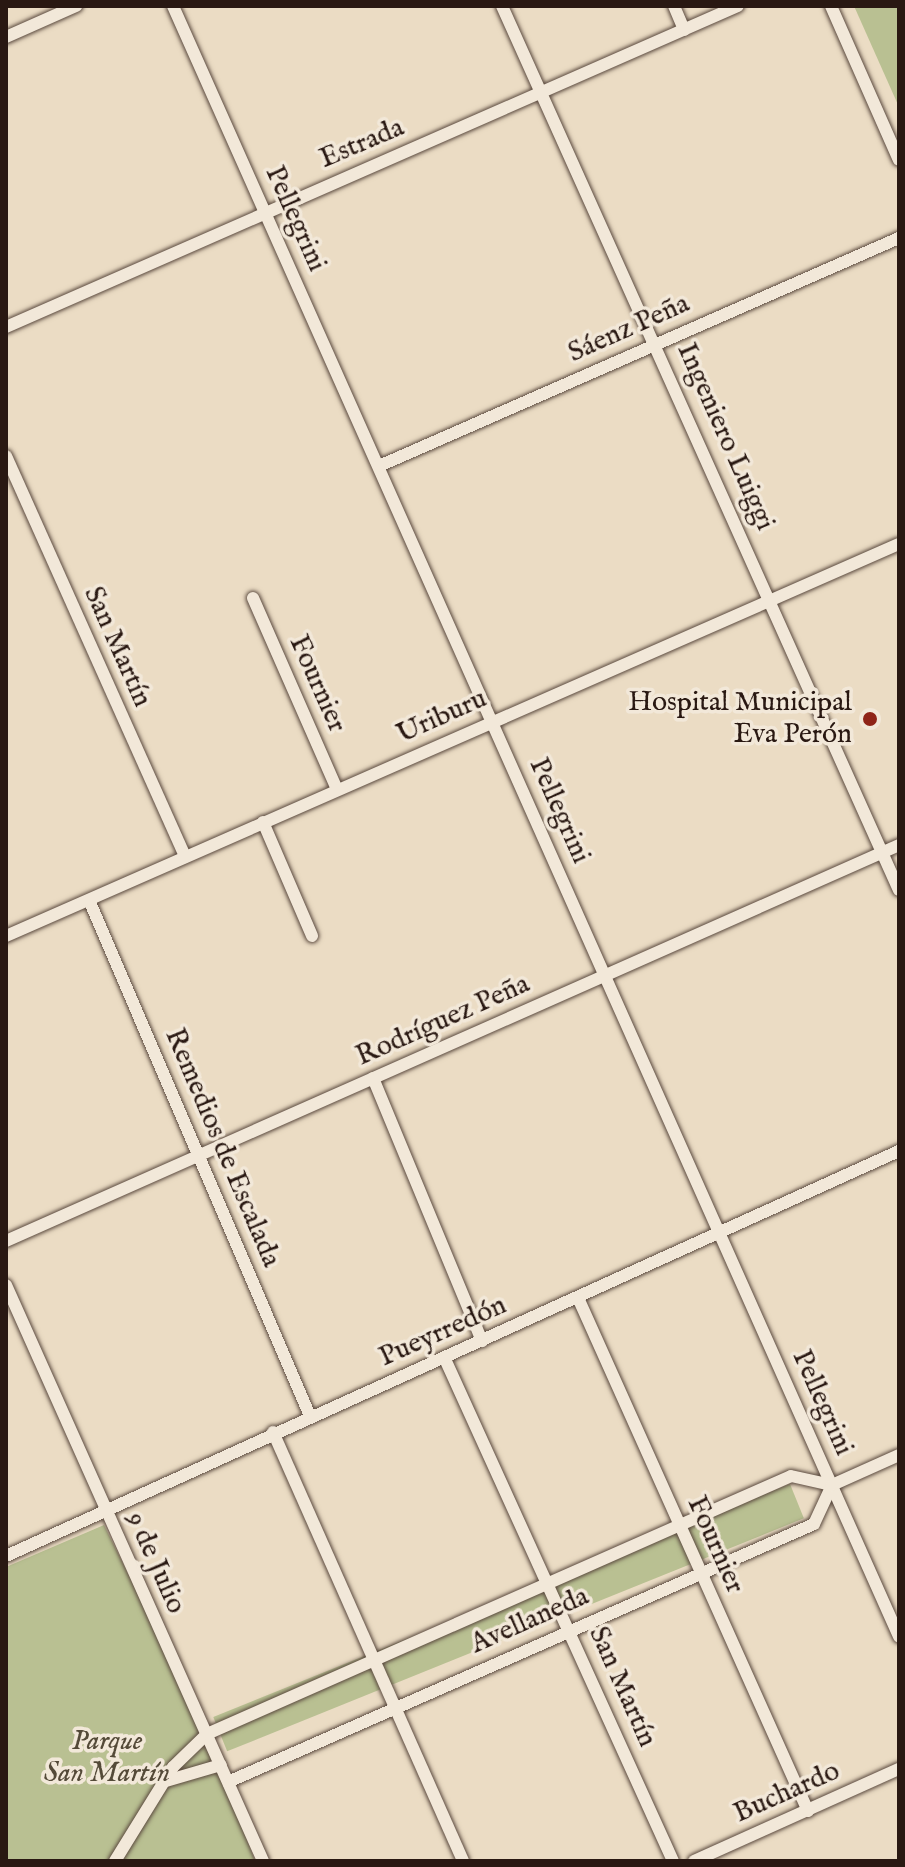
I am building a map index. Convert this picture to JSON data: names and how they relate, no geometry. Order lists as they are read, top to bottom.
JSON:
{
  "streets": {
    "street": [
      "Estrada",
      "Pellegrini",
      "Sáenz Peña",
      "Ingeniero Luiggi",
      "San Martín",
      "Fournier",
      "Uriburu",
      "Rodríguez Peña",
      "Remedios de Escalada",
      "Pueyrredón",
      "9 de Julio",
      "Avellaneda",
      "Buchardo"
    ]
  },
  "crossings": [
    ["Estrada", "Pellegrini"],
    ["Estrada", "Ingeniero Luiggi"],
    ["Pellegrini", "Sáenz Peña"],
    ["Pellegrini", "Uriburu"],
    ["Pellegrini", "Rodríguez Peña"],
    ["Pellegrini", "Pueyrredón"],
    ["Pellegrini", "Avellaneda"],
    ["Sáenz Peña", "Ingeniero Luiggi"],
    ["Ingeniero Luiggi", "Uriburu"],
    ["Ingeniero Luiggi", "Rodríguez Peña"],
    ["San Martín", "Uriburu"],
    ["San Martín", "Pueyrredón"],
    ["San Martín", "Avellaneda"],
    ["Fournier", "Uriburu"],
    ["Fournier", "Pueyrredón"],
    ["Fournier", "Avellaneda"],
    ["Fournier", "Buchardo"],
    ["Uriburu", "Remedios de Escalada"],
    ["Rodríguez Peña", "Remedios de Escalada"],
    ["Remedios de Escalada", "Pueyrredón"],
    ["Pueyrredón", "9 de Julio"],
    ["9 de Julio", "Avellaneda"]
  ],
  "parks": ["Parque San Martín"],
  "places": ["Hospital Municipal Eva Perón"]
}
